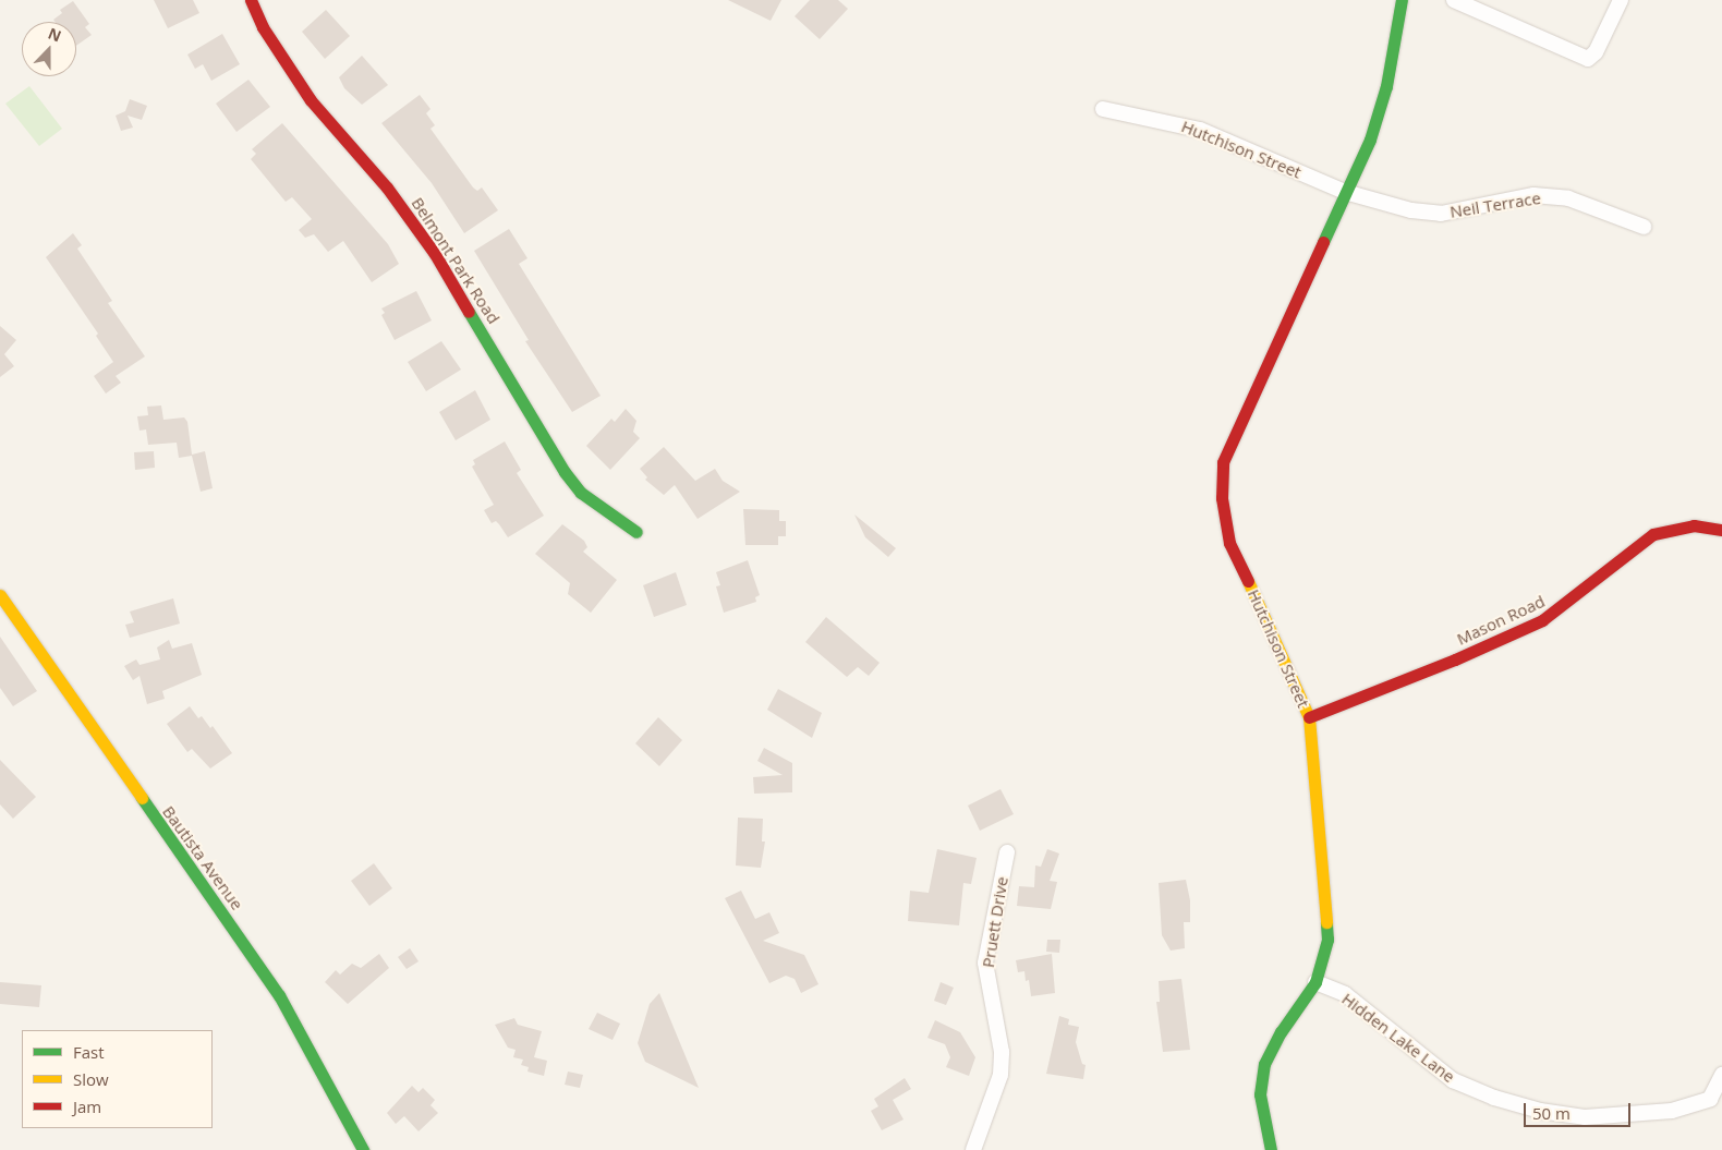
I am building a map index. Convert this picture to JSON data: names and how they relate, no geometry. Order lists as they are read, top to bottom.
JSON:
{
  "streets": {
    "street": [
      "Hutchison Street",
      "Neil Terrace",
      "Belmont Park Road",
      "Mason Road",
      "Bautista Avenue",
      "Pruett Drive",
      "Hidden Lake Lane"
    ]
  },
  "crossings": [
    ["Hutchison Street", "Neil Terrace"],
    ["Hutchison Street", "Mason Road"],
    ["Hutchison Street", "Hidden Lake Lane"]
  ],
  "legend": ["Fast", "Slow", "Jam"],
  "scale_bar": "50 m",
  "north": "top"
}
